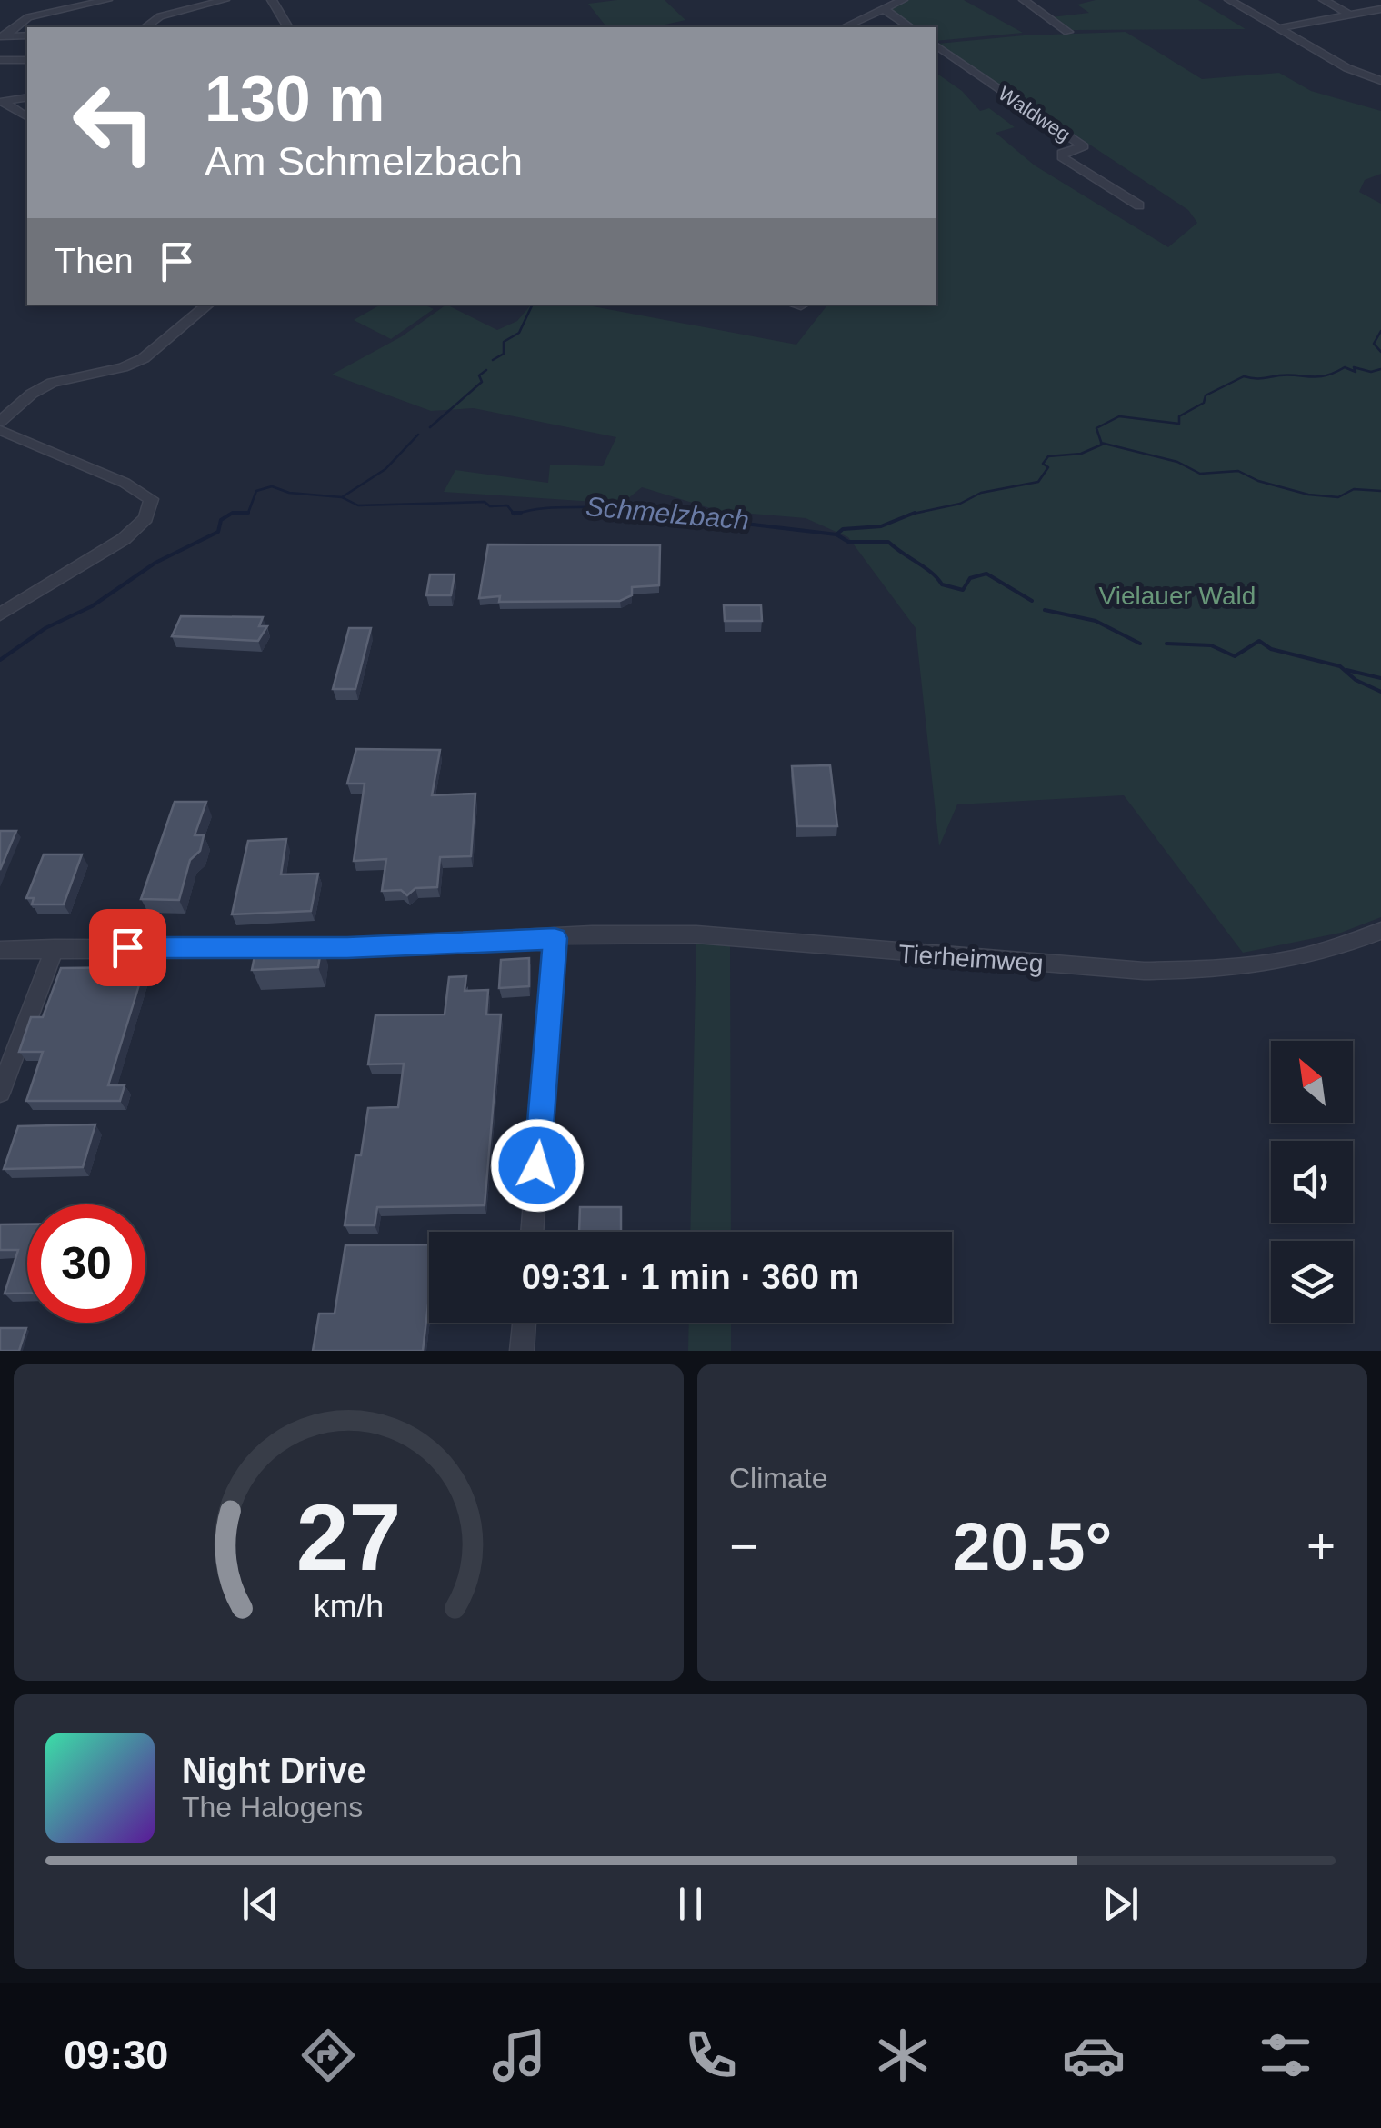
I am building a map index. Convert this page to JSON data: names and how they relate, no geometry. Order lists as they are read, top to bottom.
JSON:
{
  "streets": {
    "street": ["Waldweg", "Tierheimweg"]
  },
  "water": ["Schmelzbach"],
  "parks": ["Vielauer Wald"],
  "north": "top left",
  "page": {
    "turn": ["130 m", "Am Schmelzbach"],
    "then": "Then",
    "limit": "30",
    "trip": "09:31 · 1 min · 360 m",
    "tile": "Climate",
    "heat": ["−", "20.5°", "+"],
    "song": ["Night Drive", "The Halogens"],
    "tabs": "09:30",
    "gauge": ["27", "km/h"]
  }
}
